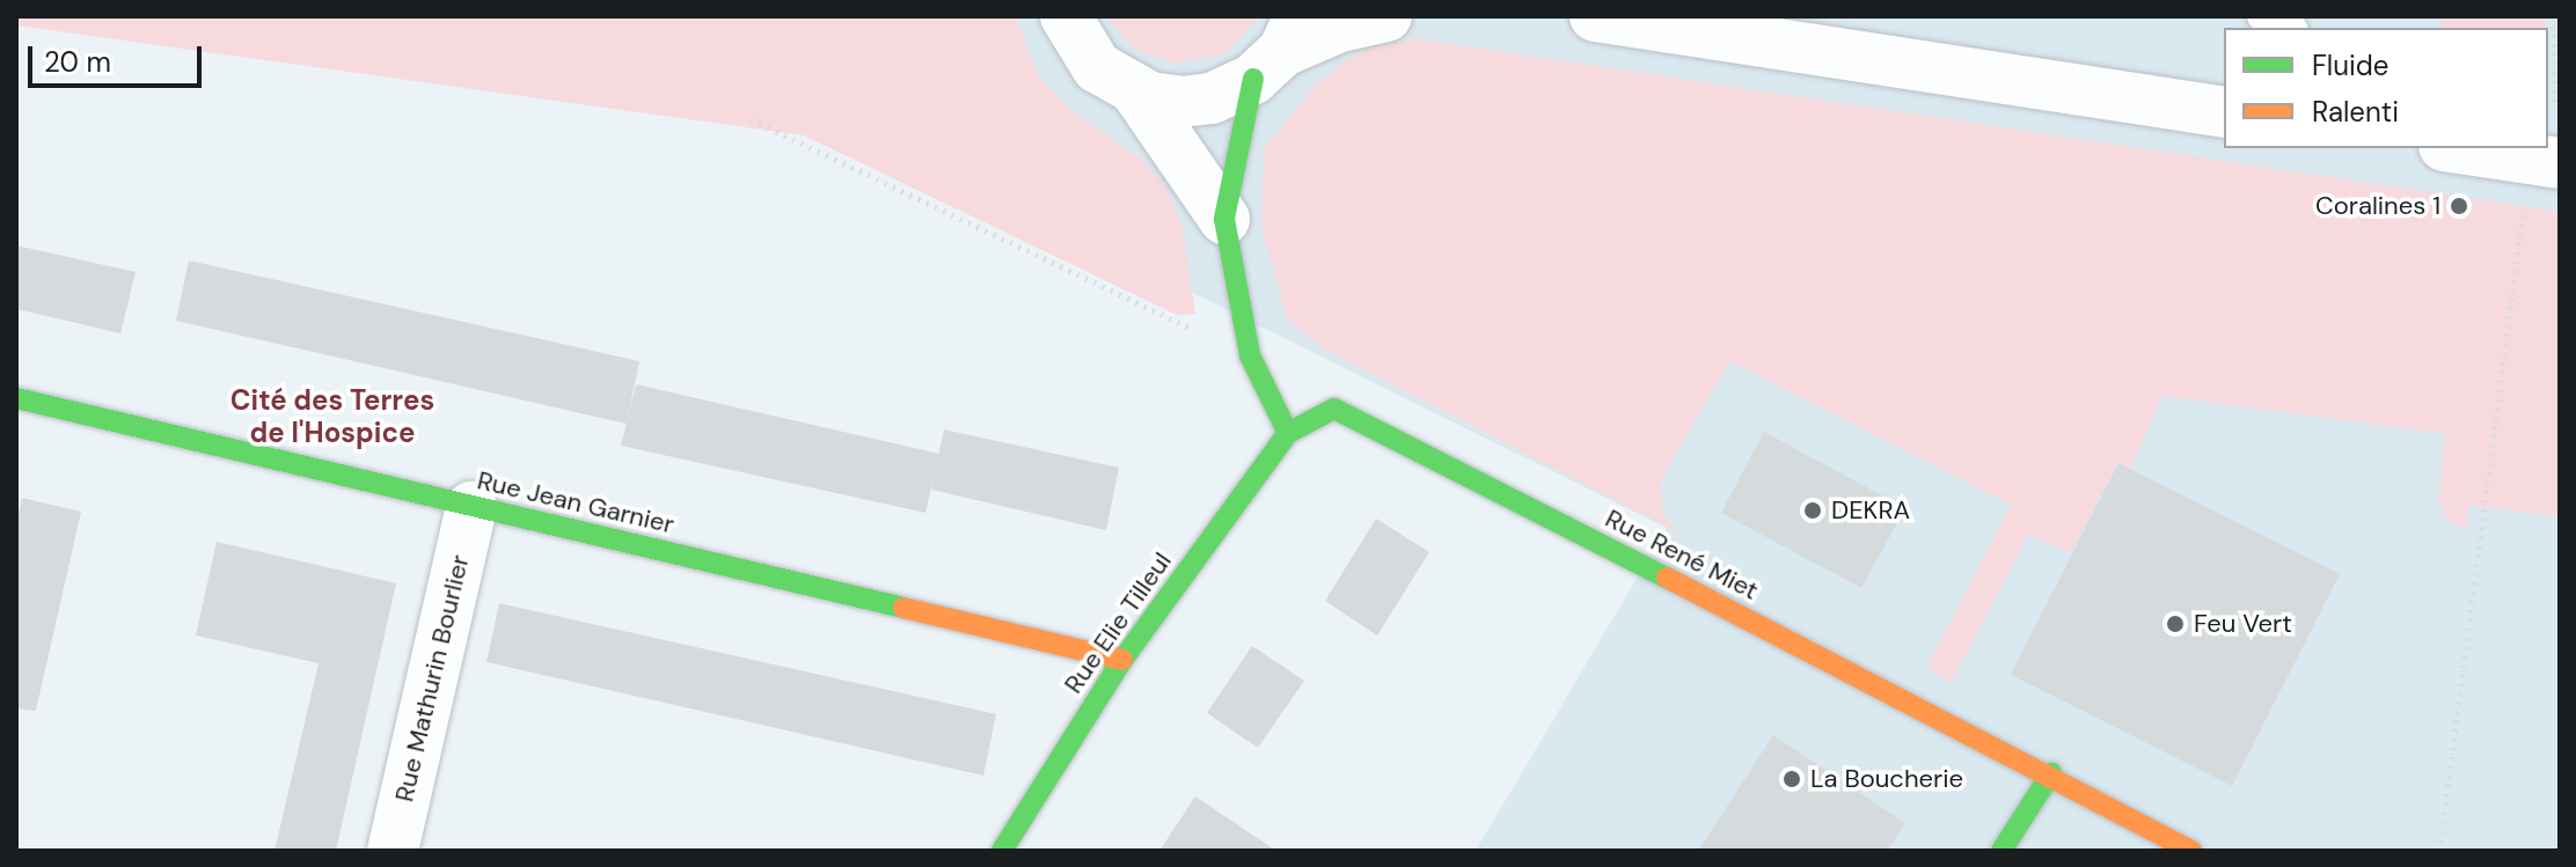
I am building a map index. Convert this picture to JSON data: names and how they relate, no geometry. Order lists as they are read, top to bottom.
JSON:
{
  "streets": {
    "street": [
      "Rue Jean Garnier",
      "Rue René Miet",
      "Rue Elie Tilleul",
      "Rue Mathurin Bourlier"
    ]
  },
  "crossings": [
    ["Rue Jean Garnier", "Rue Elie Tilleul"],
    ["Rue Jean Garnier", "Rue Mathurin Bourlier"],
    ["Rue René Miet", "Rue Elie Tilleul"]
  ],
  "districts": ["Cité des Terres de l'Hospice"],
  "places": [
    "Coralines 1",
    "DEKRA",
    "Feu Vert",
    "La Boucherie"
  ],
  "legend": ["Fluide", "Ralenti"],
  "scale_bar": "20 m"
}
